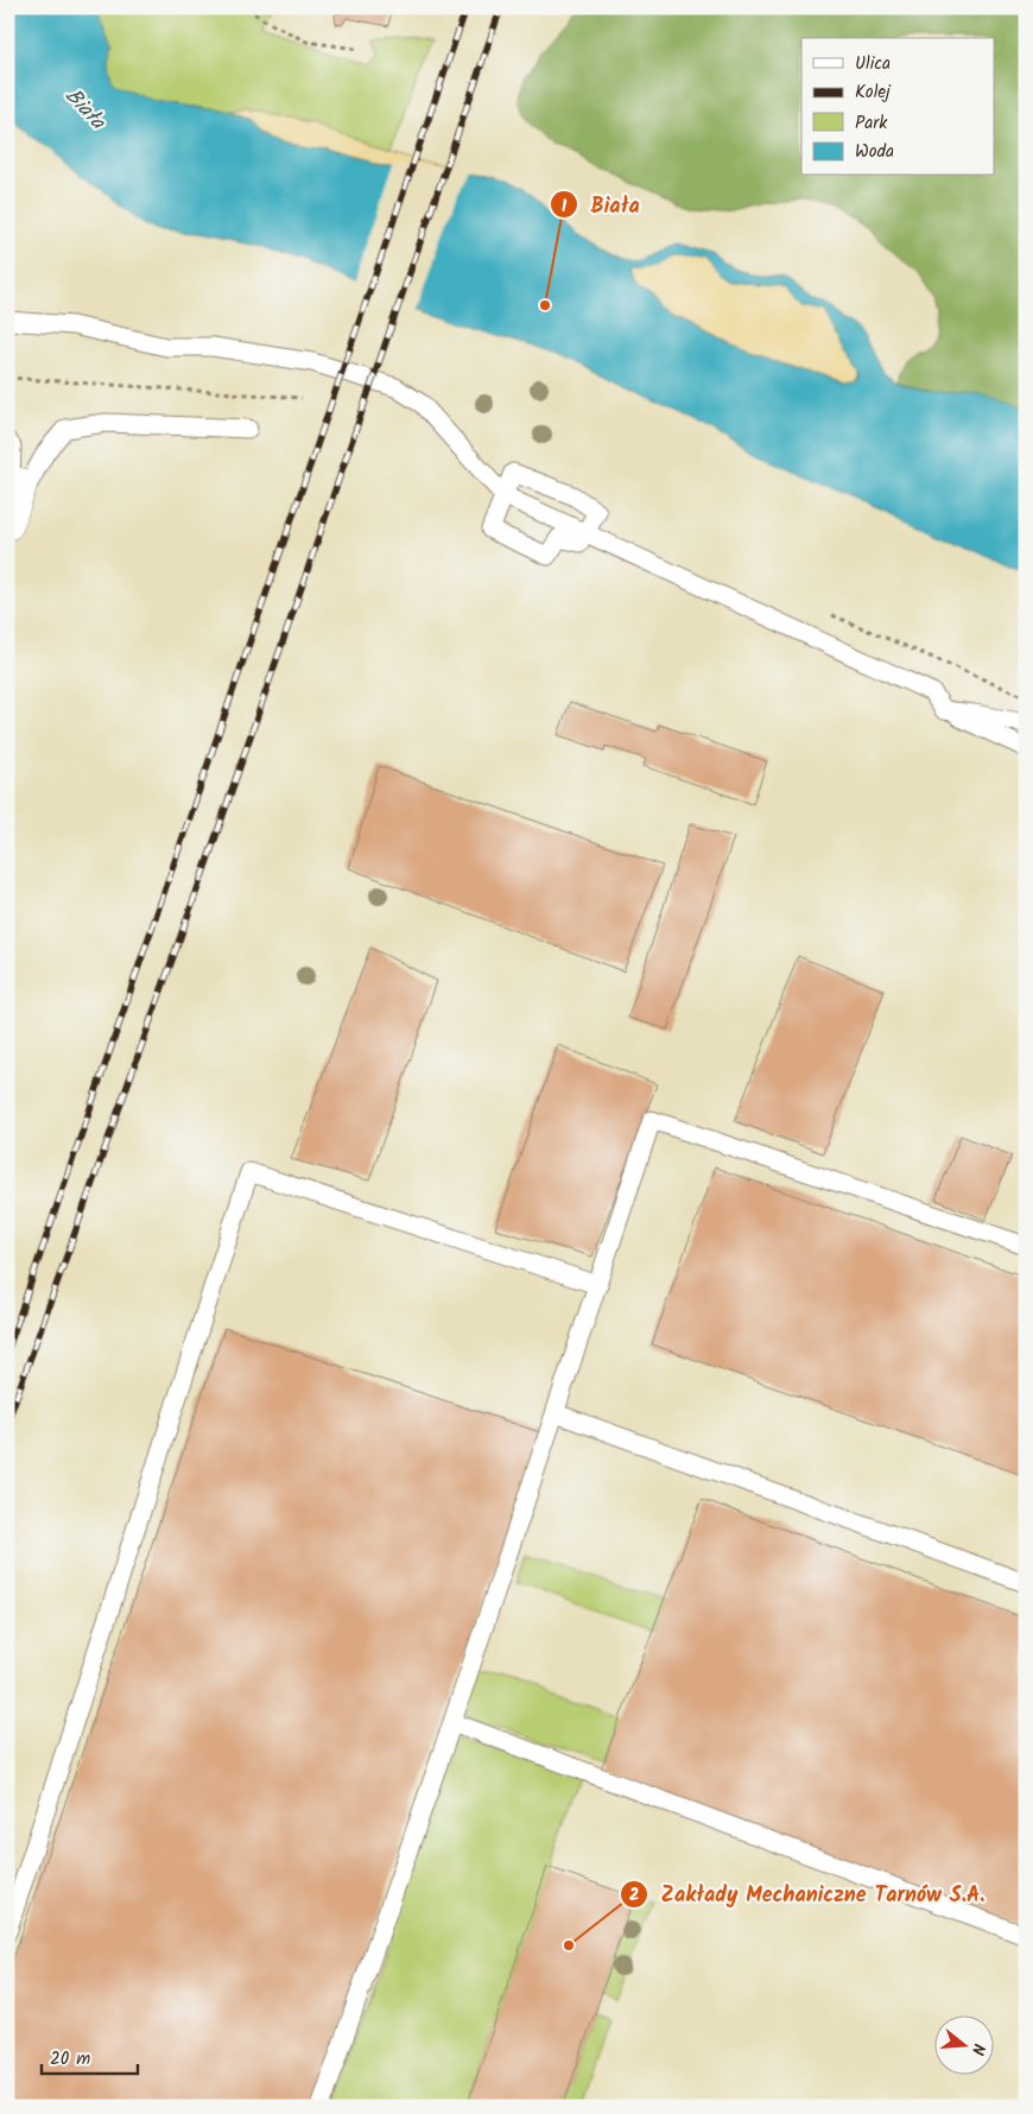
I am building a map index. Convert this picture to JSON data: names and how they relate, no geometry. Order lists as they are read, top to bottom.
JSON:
{
  "water": ["Biała"],
  "places": ["Biała", "Zakłady Mechaniczne Tarnów S.A."],
  "legend": [
    "Ulica",
    "Kolej",
    "Park",
    "Woda"
  ],
  "scale_bar": "20 m",
  "north": "right"
}
